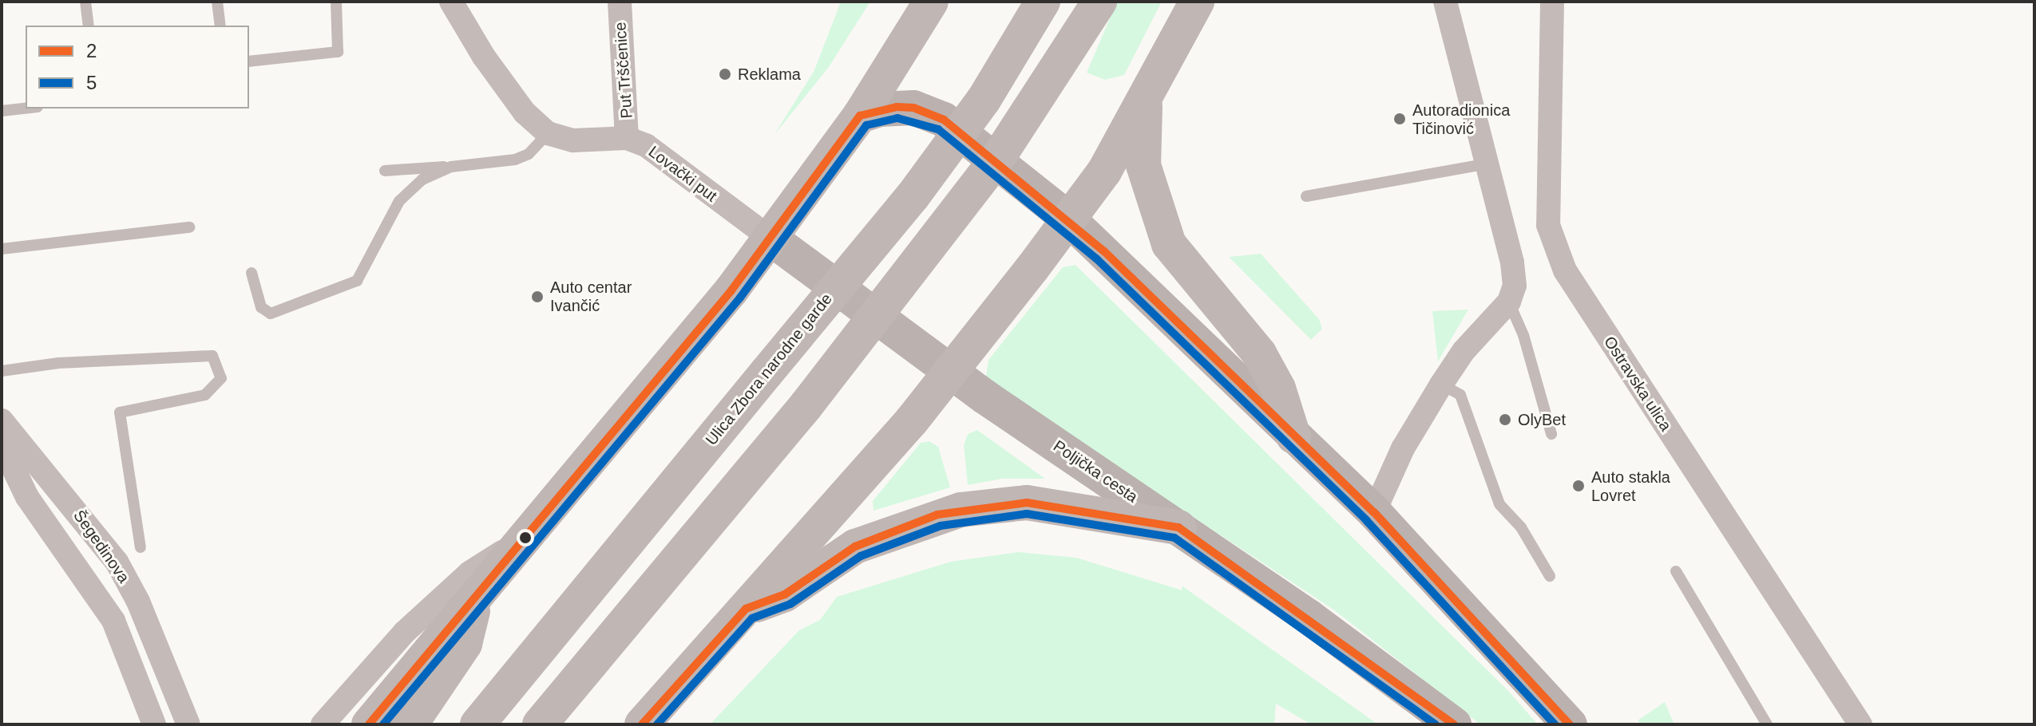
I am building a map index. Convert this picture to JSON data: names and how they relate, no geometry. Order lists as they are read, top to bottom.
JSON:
{
  "streets": {
    "highway": ["Ulica Zbora narodne garde"],
    "main road": ["Poljička cesta"],
    "street": [
      "Put Trščenice",
      "Lovački put",
      "Ostravska ulica",
      "Šegedinova"
    ]
  },
  "crossings": [
    ["Put Trščenice", "Lovački put"],
    ["Lovački put", "Poljička cesta"]
  ],
  "places": [
    "Reklama",
    "Autoradionica Tičinović",
    "Auto centar Ivančić",
    "OlyBet",
    "Auto stakla Lovret"
  ],
  "lines": ["transit line 2", "transit line 5"],
  "legend": ["2", "5"]
}
